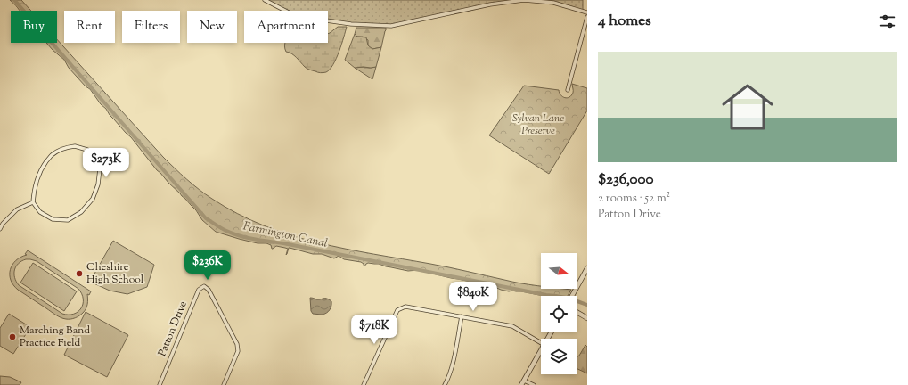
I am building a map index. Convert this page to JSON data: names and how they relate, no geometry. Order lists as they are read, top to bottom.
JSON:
{
  "streets": {
    "street": ["Patton Drive"]
  },
  "water": ["Farmington Canal"],
  "parks": ["Sylvan Lane Preserve"],
  "places": ["Cheshire High School", "Marching Band Practice Field"],
  "north": "right",
  "page": {
    "heading": "4 homes",
    "chip": [
      "Buy",
      "Rent",
      "Filters",
      "New",
      "Apartment"
    ],
    "list": [
      {
        "name": "$236,000",
        "note": "2 rooms · 52 m² · Patton Drive"
      }
    ],
    "price": [
      "$273K",
      "$236K",
      "$840K",
      "$718K"
    ]
  }
}
